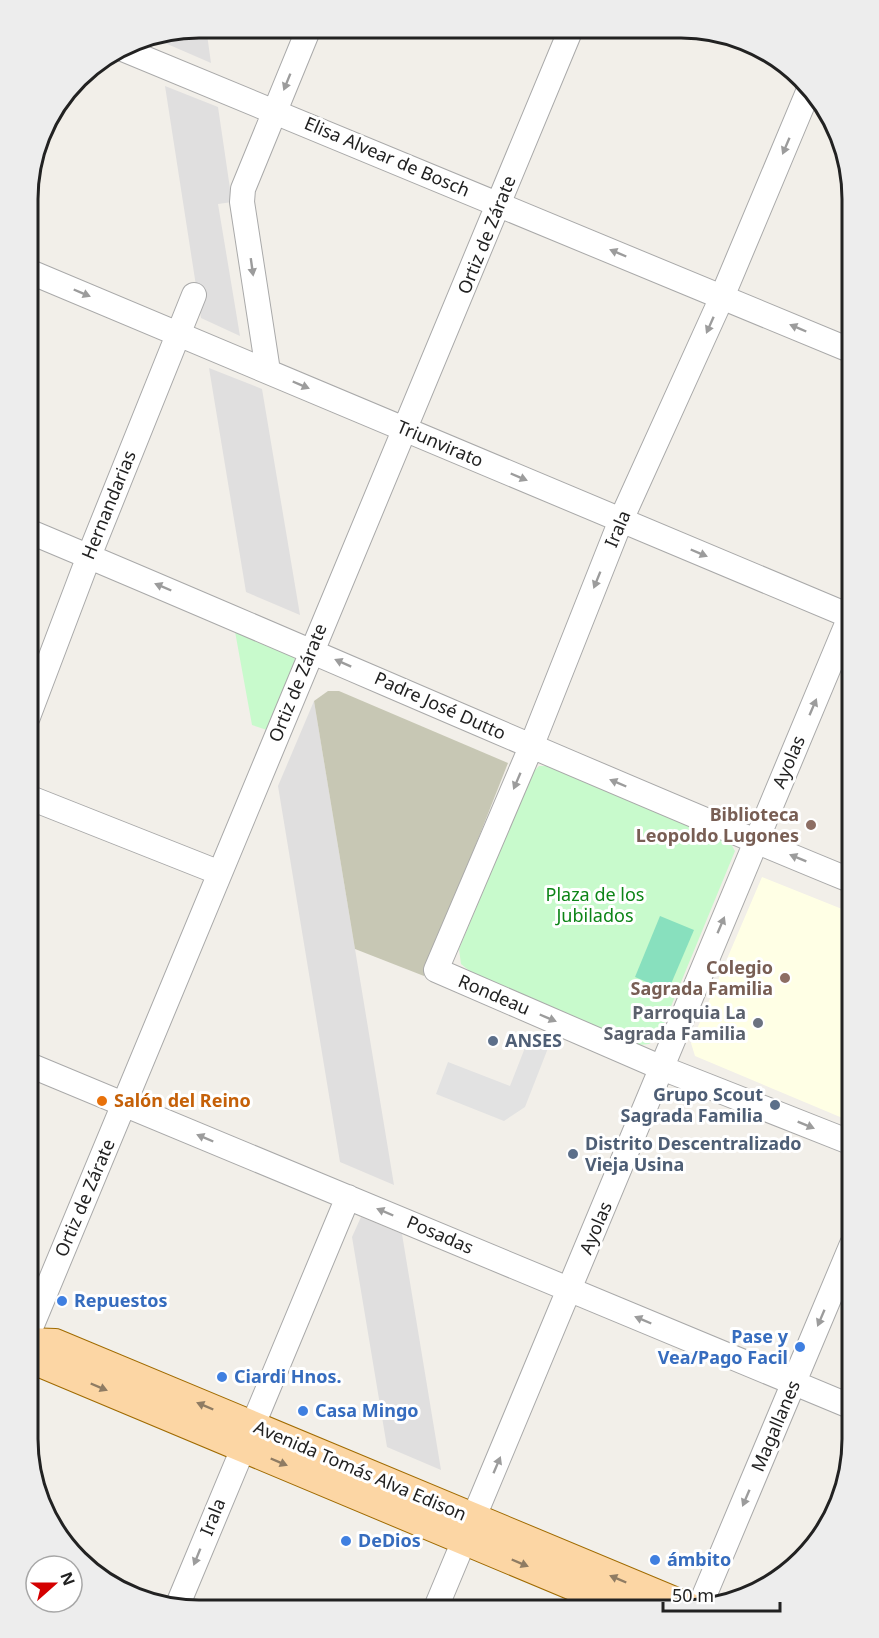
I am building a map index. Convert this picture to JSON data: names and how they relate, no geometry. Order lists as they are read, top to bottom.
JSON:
{
  "streets": {
    "main road": ["Avenida Tomás Alva Edison"],
    "street": [
      "Elisa Alvear de Bosch",
      "Ortiz de Zárate",
      "Triunvirato",
      "Hernandarias",
      "Irala",
      "Padre José Dutto",
      "Ayolas",
      "Rondeau",
      "Posadas",
      "Magallanes"
    ]
  },
  "crossings": [
    ["Elisa Alvear de Bosch", "Ortiz de Zárate"],
    ["Elisa Alvear de Bosch", "Irala"],
    ["Ortiz de Zárate", "Triunvirato"],
    ["Ortiz de Zárate", "Padre José Dutto"],
    ["Ortiz de Zárate", "Posadas"],
    ["Triunvirato", "Hernandarias"],
    ["Triunvirato", "Irala"],
    ["Hernandarias", "Padre José Dutto"],
    ["Irala", "Padre José Dutto"],
    ["Irala", "Rondeau"],
    ["Irala", "Posadas"],
    ["Irala", "Avenida Tomás Alva Edison"],
    ["Padre José Dutto", "Ayolas"],
    ["Ayolas", "Rondeau"],
    ["Ayolas", "Posadas"],
    ["Ayolas", "Avenida Tomás Alva Edison"],
    ["Posadas", "Magallanes"]
  ],
  "one_way": [
    "Elisa Alvear de Bosch",
    "Triunvirato",
    "Irala",
    "Padre José Dutto",
    "Ayolas",
    "Rondeau",
    "Posadas",
    "Magallanes"
  ],
  "parks": ["Plaza de los Jubilados"],
  "places": [
    "Biblioteca Leopoldo Lugones",
    "Colegio Sagrada Familia",
    "Parroquia La Sagrada Familia",
    "ANSES",
    "Salón del Reino",
    "Grupo Scout Sagrada Familia",
    "Distrito Descentralizado Vieja Usina",
    "Repuestos",
    "Pase y Vea/Pago Facil",
    "Ciardi Hnos.",
    "Casa Mingo",
    "DeDios",
    "ámbito"
  ],
  "scale_bar": "50 m",
  "north": "right"
}
